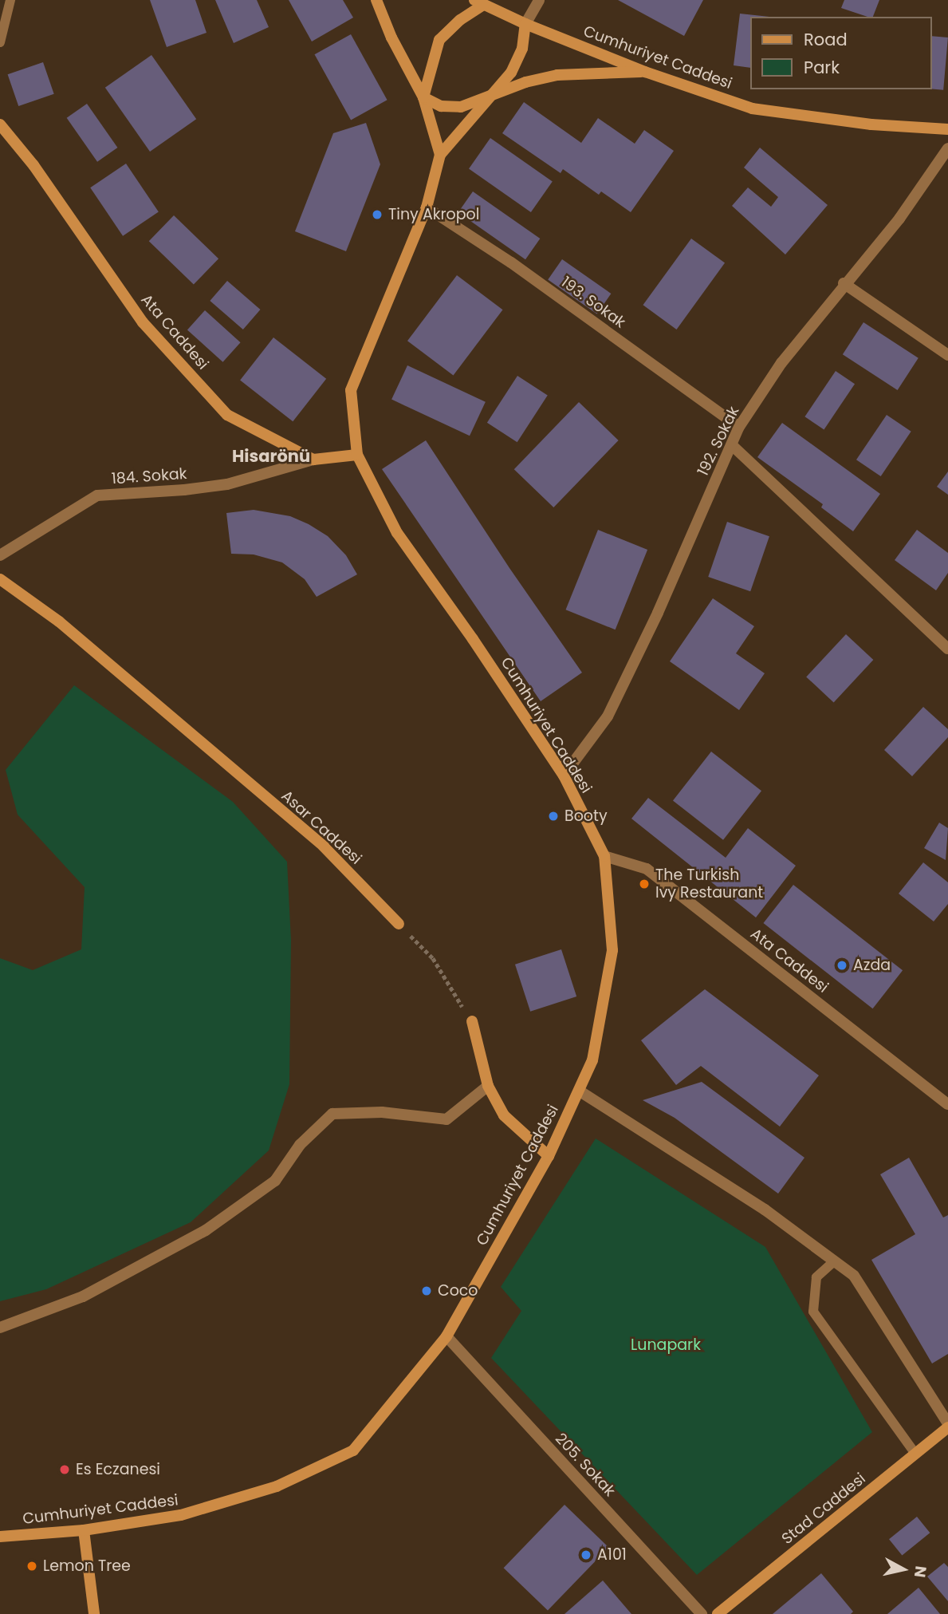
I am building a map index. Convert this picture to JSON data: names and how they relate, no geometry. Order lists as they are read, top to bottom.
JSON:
{
  "streets": {
    "street": [
      "Cumhuriyet Caddesi",
      "193. Sokak",
      "Ata Caddesi",
      "192. Sokak",
      "184. Sokak",
      "Asar Caddesi",
      "205. Sokak",
      "Stad Caddesi"
    ]
  },
  "crossings": [
    ["Cumhuriyet Caddesi", "193. Sokak"],
    ["Cumhuriyet Caddesi", "Ata Caddesi"],
    ["Cumhuriyet Caddesi", "192. Sokak"],
    ["Cumhuriyet Caddesi", "205. Sokak"],
    ["193. Sokak", "192. Sokak"],
    ["Ata Caddesi", "184. Sokak"]
  ],
  "districts": ["Hisarönü"],
  "parks": ["Lunapark"],
  "places": [
    "Tiny Akropol",
    "Booty",
    "The Turkish Ivy Restaurant",
    "Azda",
    "Coco",
    "Es Eczanesi",
    "A101",
    "Lemon Tree"
  ],
  "legend": ["Road", "Park"],
  "north": "right"
}
